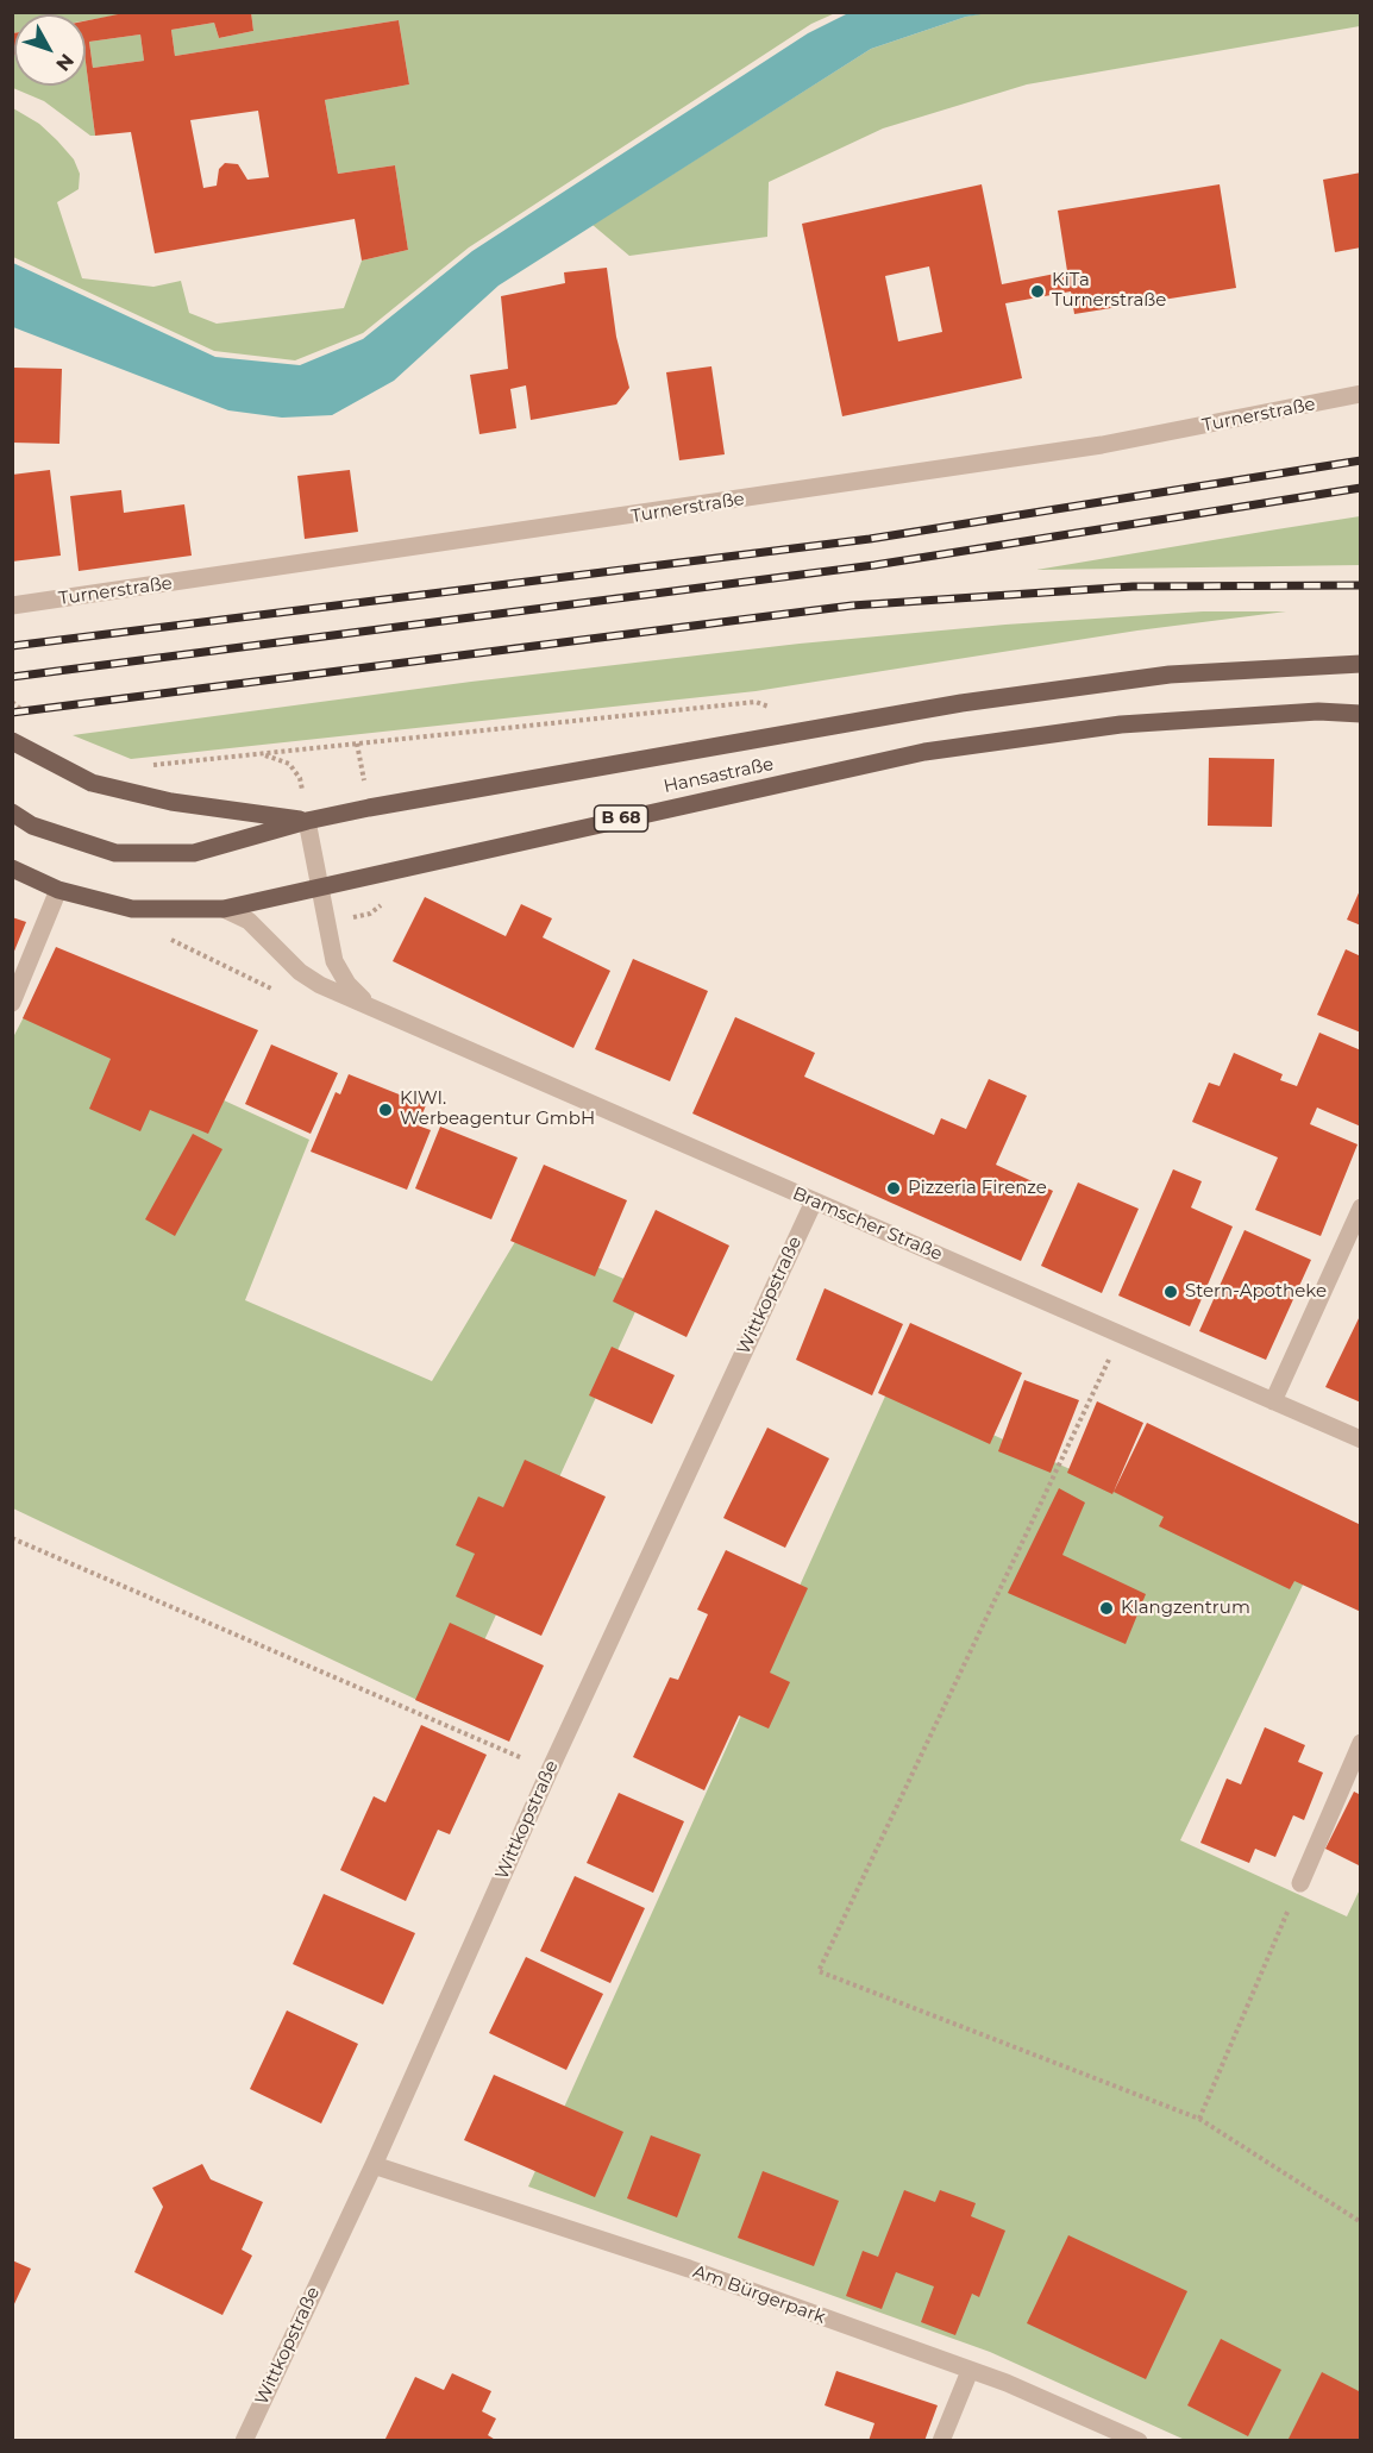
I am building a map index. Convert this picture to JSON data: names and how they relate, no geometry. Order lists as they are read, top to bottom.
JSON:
{
  "streets": {
    "main road": ["Hansastraße", "B 68"],
    "street": [
      "Turnerstraße",
      "Bramscher Straße",
      "Wittkopstraße",
      "Am Bürgerpark"
    ]
  },
  "crossings": [
    ["Hansastraße", "Bramscher Straße"],
    ["Bramscher Straße", "Wittkopstraße"],
    ["Wittkopstraße", "Am Bürgerpark"]
  ],
  "places": [
    "KiTa Turnerstraße",
    "KIWI. Werbeagentur GmbH",
    "Pizzeria Firenze",
    "Stern-Apotheke",
    "Klangzentrum"
  ],
  "north": "bottom right"
}
